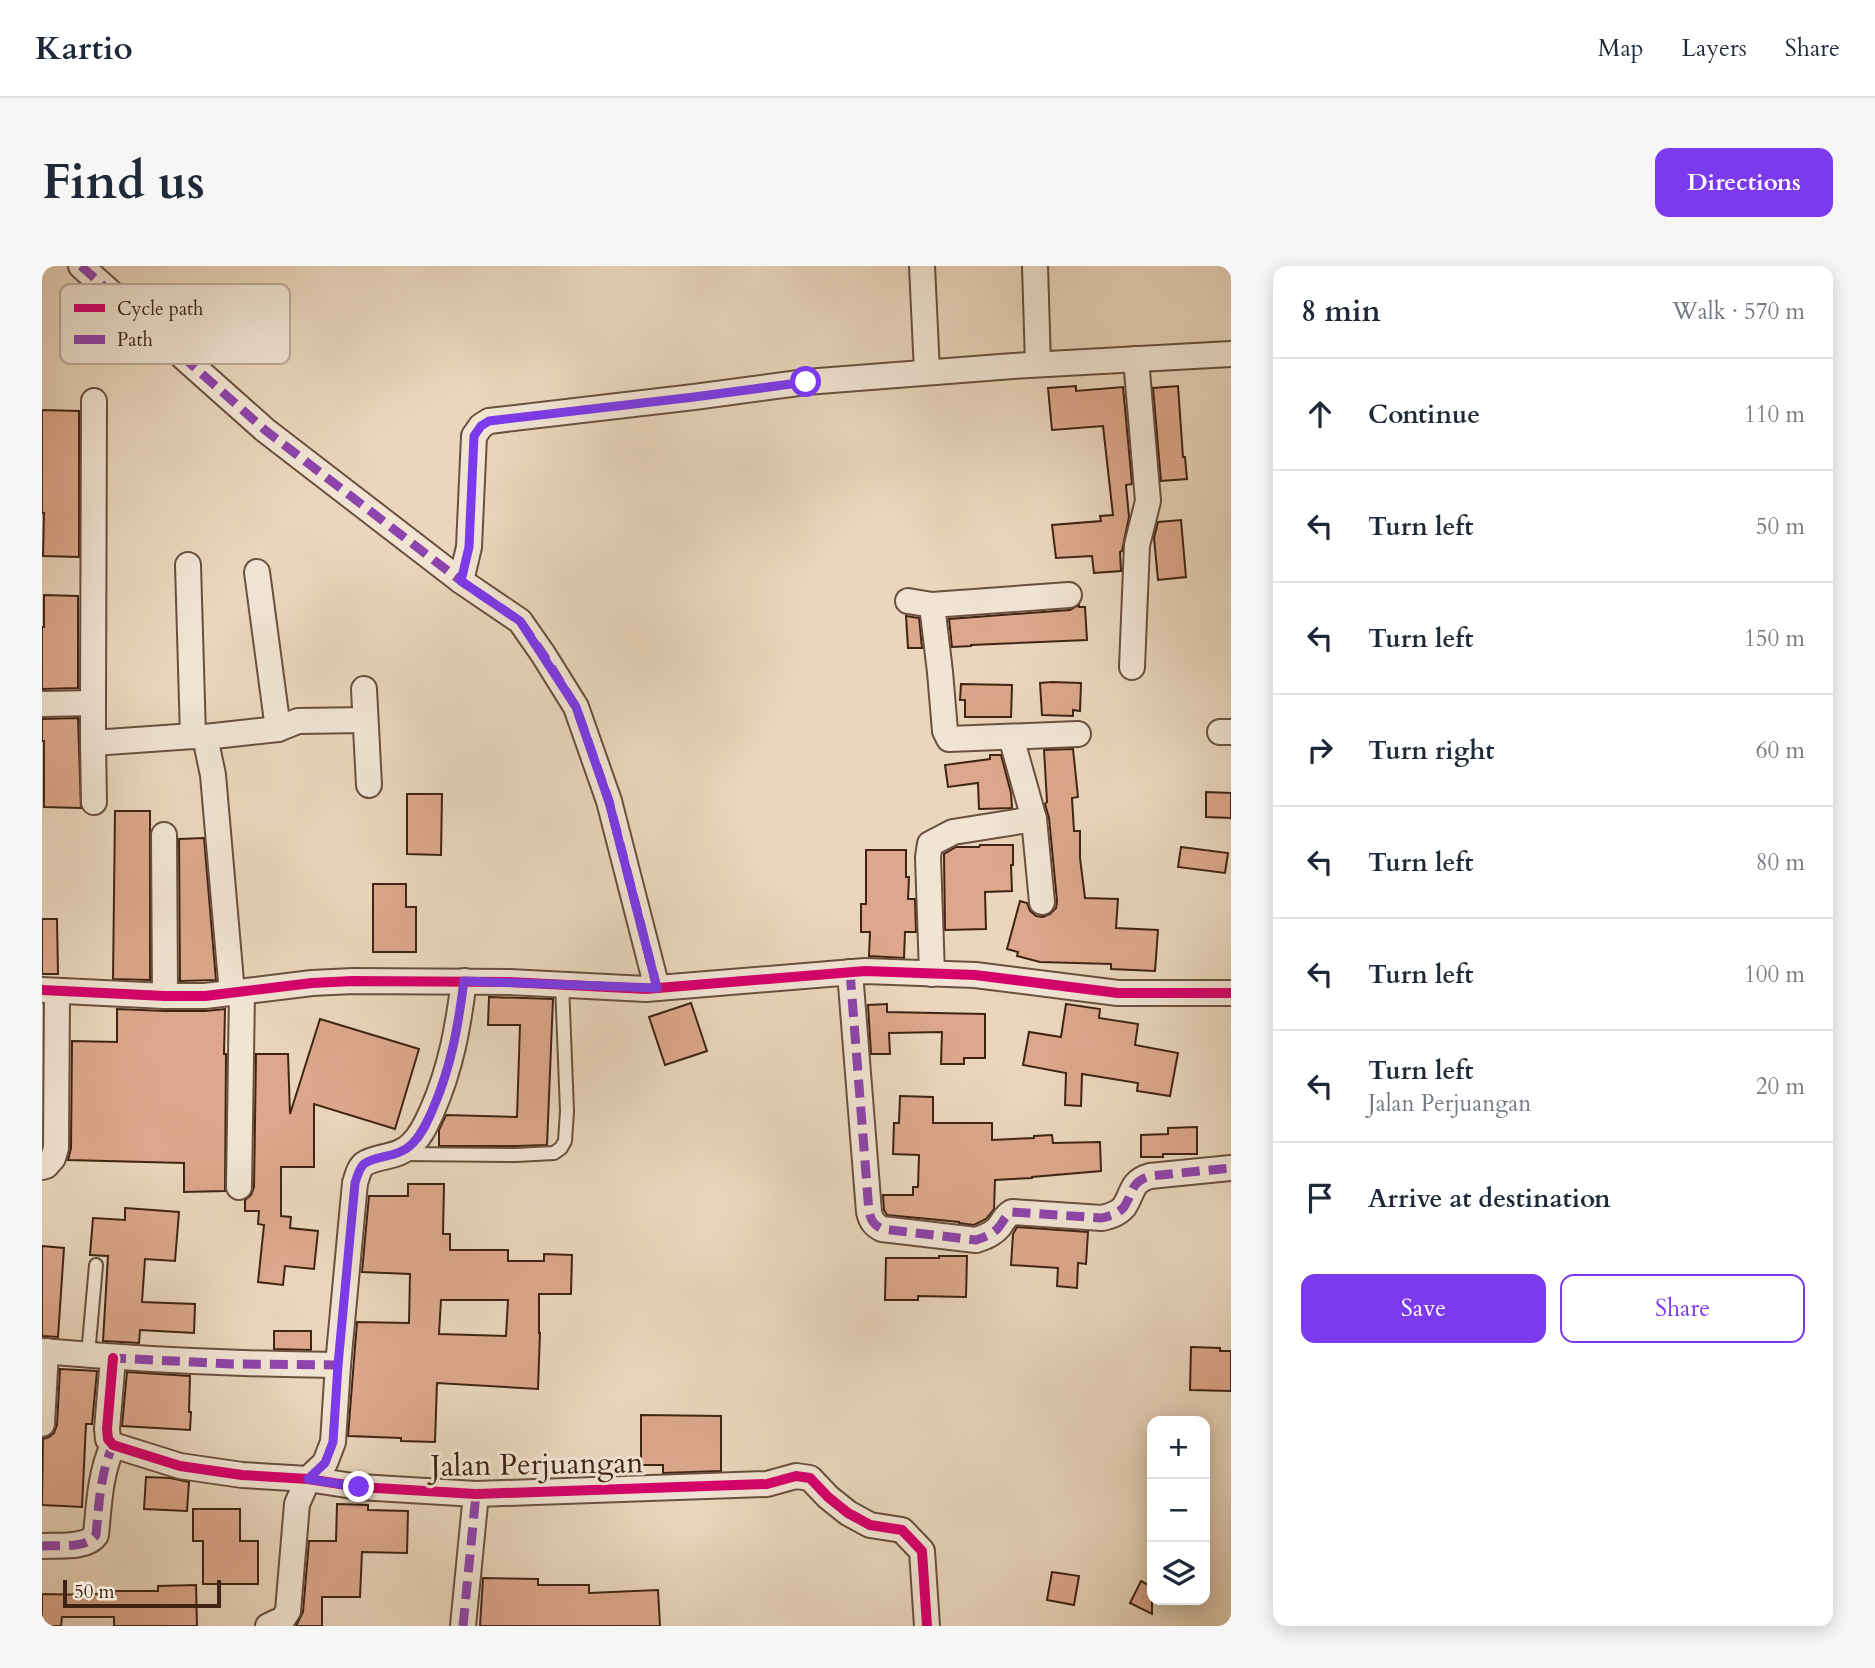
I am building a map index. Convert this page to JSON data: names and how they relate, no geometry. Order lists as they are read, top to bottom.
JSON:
{
  "streets": {
    "street": ["Jalan Perjuangan"]
  },
  "legend": ["Cycle path", "Path"],
  "scale_bar": "50 m",
  "page": {
    "header": "Kartio",
    "nav": ["Map", "Layers", "Share"],
    "buttons": [
      "Directions",
      ["Save", "Share"]
    ],
    "title": "Find us",
    "heading": ["8 min", "Walk · 570 m"],
    "list": [
      ["Continue", "110 m"],
      ["Turn left", "50 m"],
      ["Turn left", "150 m"],
      ["Turn right", "60 m"],
      ["Turn left", "80 m"],
      ["Turn left", "100 m"],
      ["Turn left", "Jalan Perjuangan", "20 m"],
      "Arrive at destination"
    ],
    "map_buttons": ["+", "−"],
    "scale": "50 m"
  }
}
